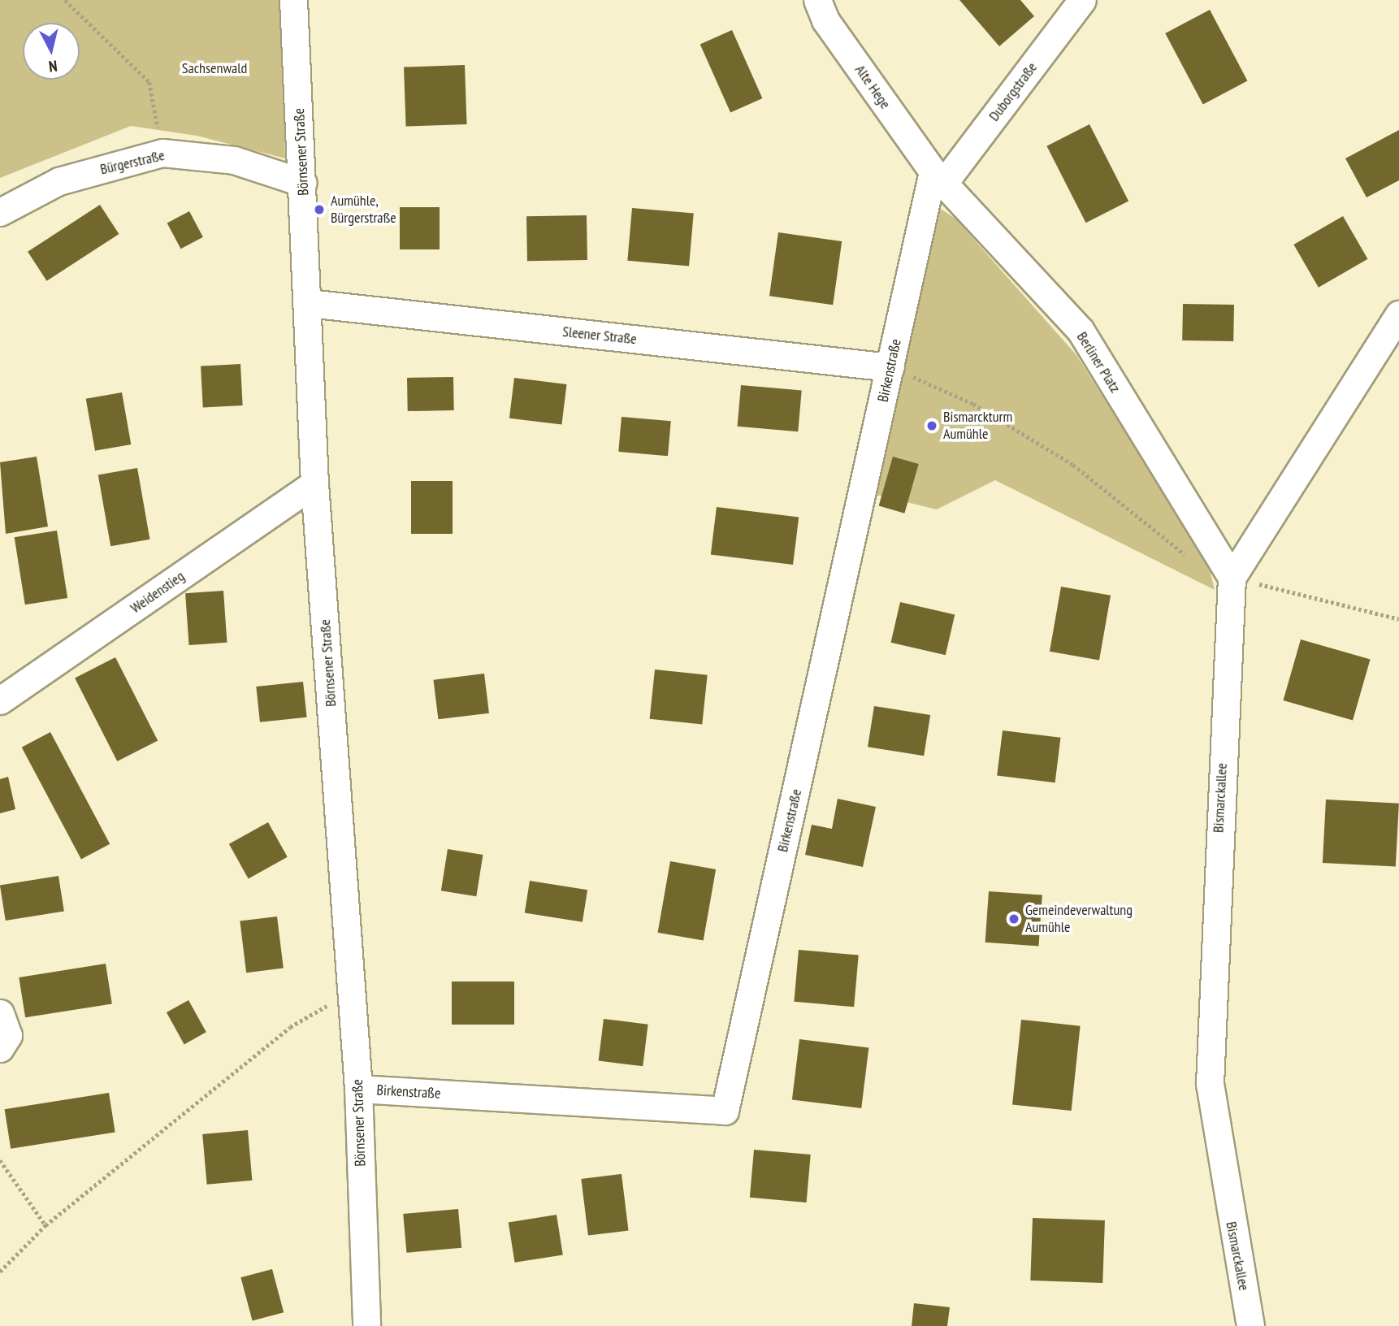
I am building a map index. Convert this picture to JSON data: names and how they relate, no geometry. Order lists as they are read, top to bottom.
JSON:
{
  "streets": {
    "street": [
      "Alte Hege",
      "Duborgstraße",
      "Börnsener Straße",
      "Bürgerstraße",
      "Sleener Straße",
      "Berliner Platz",
      "Birkenstraße",
      "Weidenstieg",
      "Bismarckallee"
    ]
  },
  "crossings": [
    ["Alte Hege", "Duborgstraße"],
    ["Alte Hege", "Berliner Platz"],
    ["Alte Hege", "Birkenstraße"],
    ["Duborgstraße", "Berliner Platz"],
    ["Duborgstraße", "Birkenstraße"],
    ["Börnsener Straße", "Bürgerstraße"],
    ["Börnsener Straße", "Sleener Straße"],
    ["Börnsener Straße", "Birkenstraße"],
    ["Börnsener Straße", "Weidenstieg"],
    ["Sleener Straße", "Birkenstraße"],
    ["Berliner Platz", "Birkenstraße"],
    ["Berliner Platz", "Bismarckallee"]
  ],
  "parks": ["Sachsenwald"],
  "places": ["Aumühle, Bürgerstraße", "Bismarckturm Aumühle", "Gemeindeverwaltung Aumühle"],
  "north": "bottom"
}
